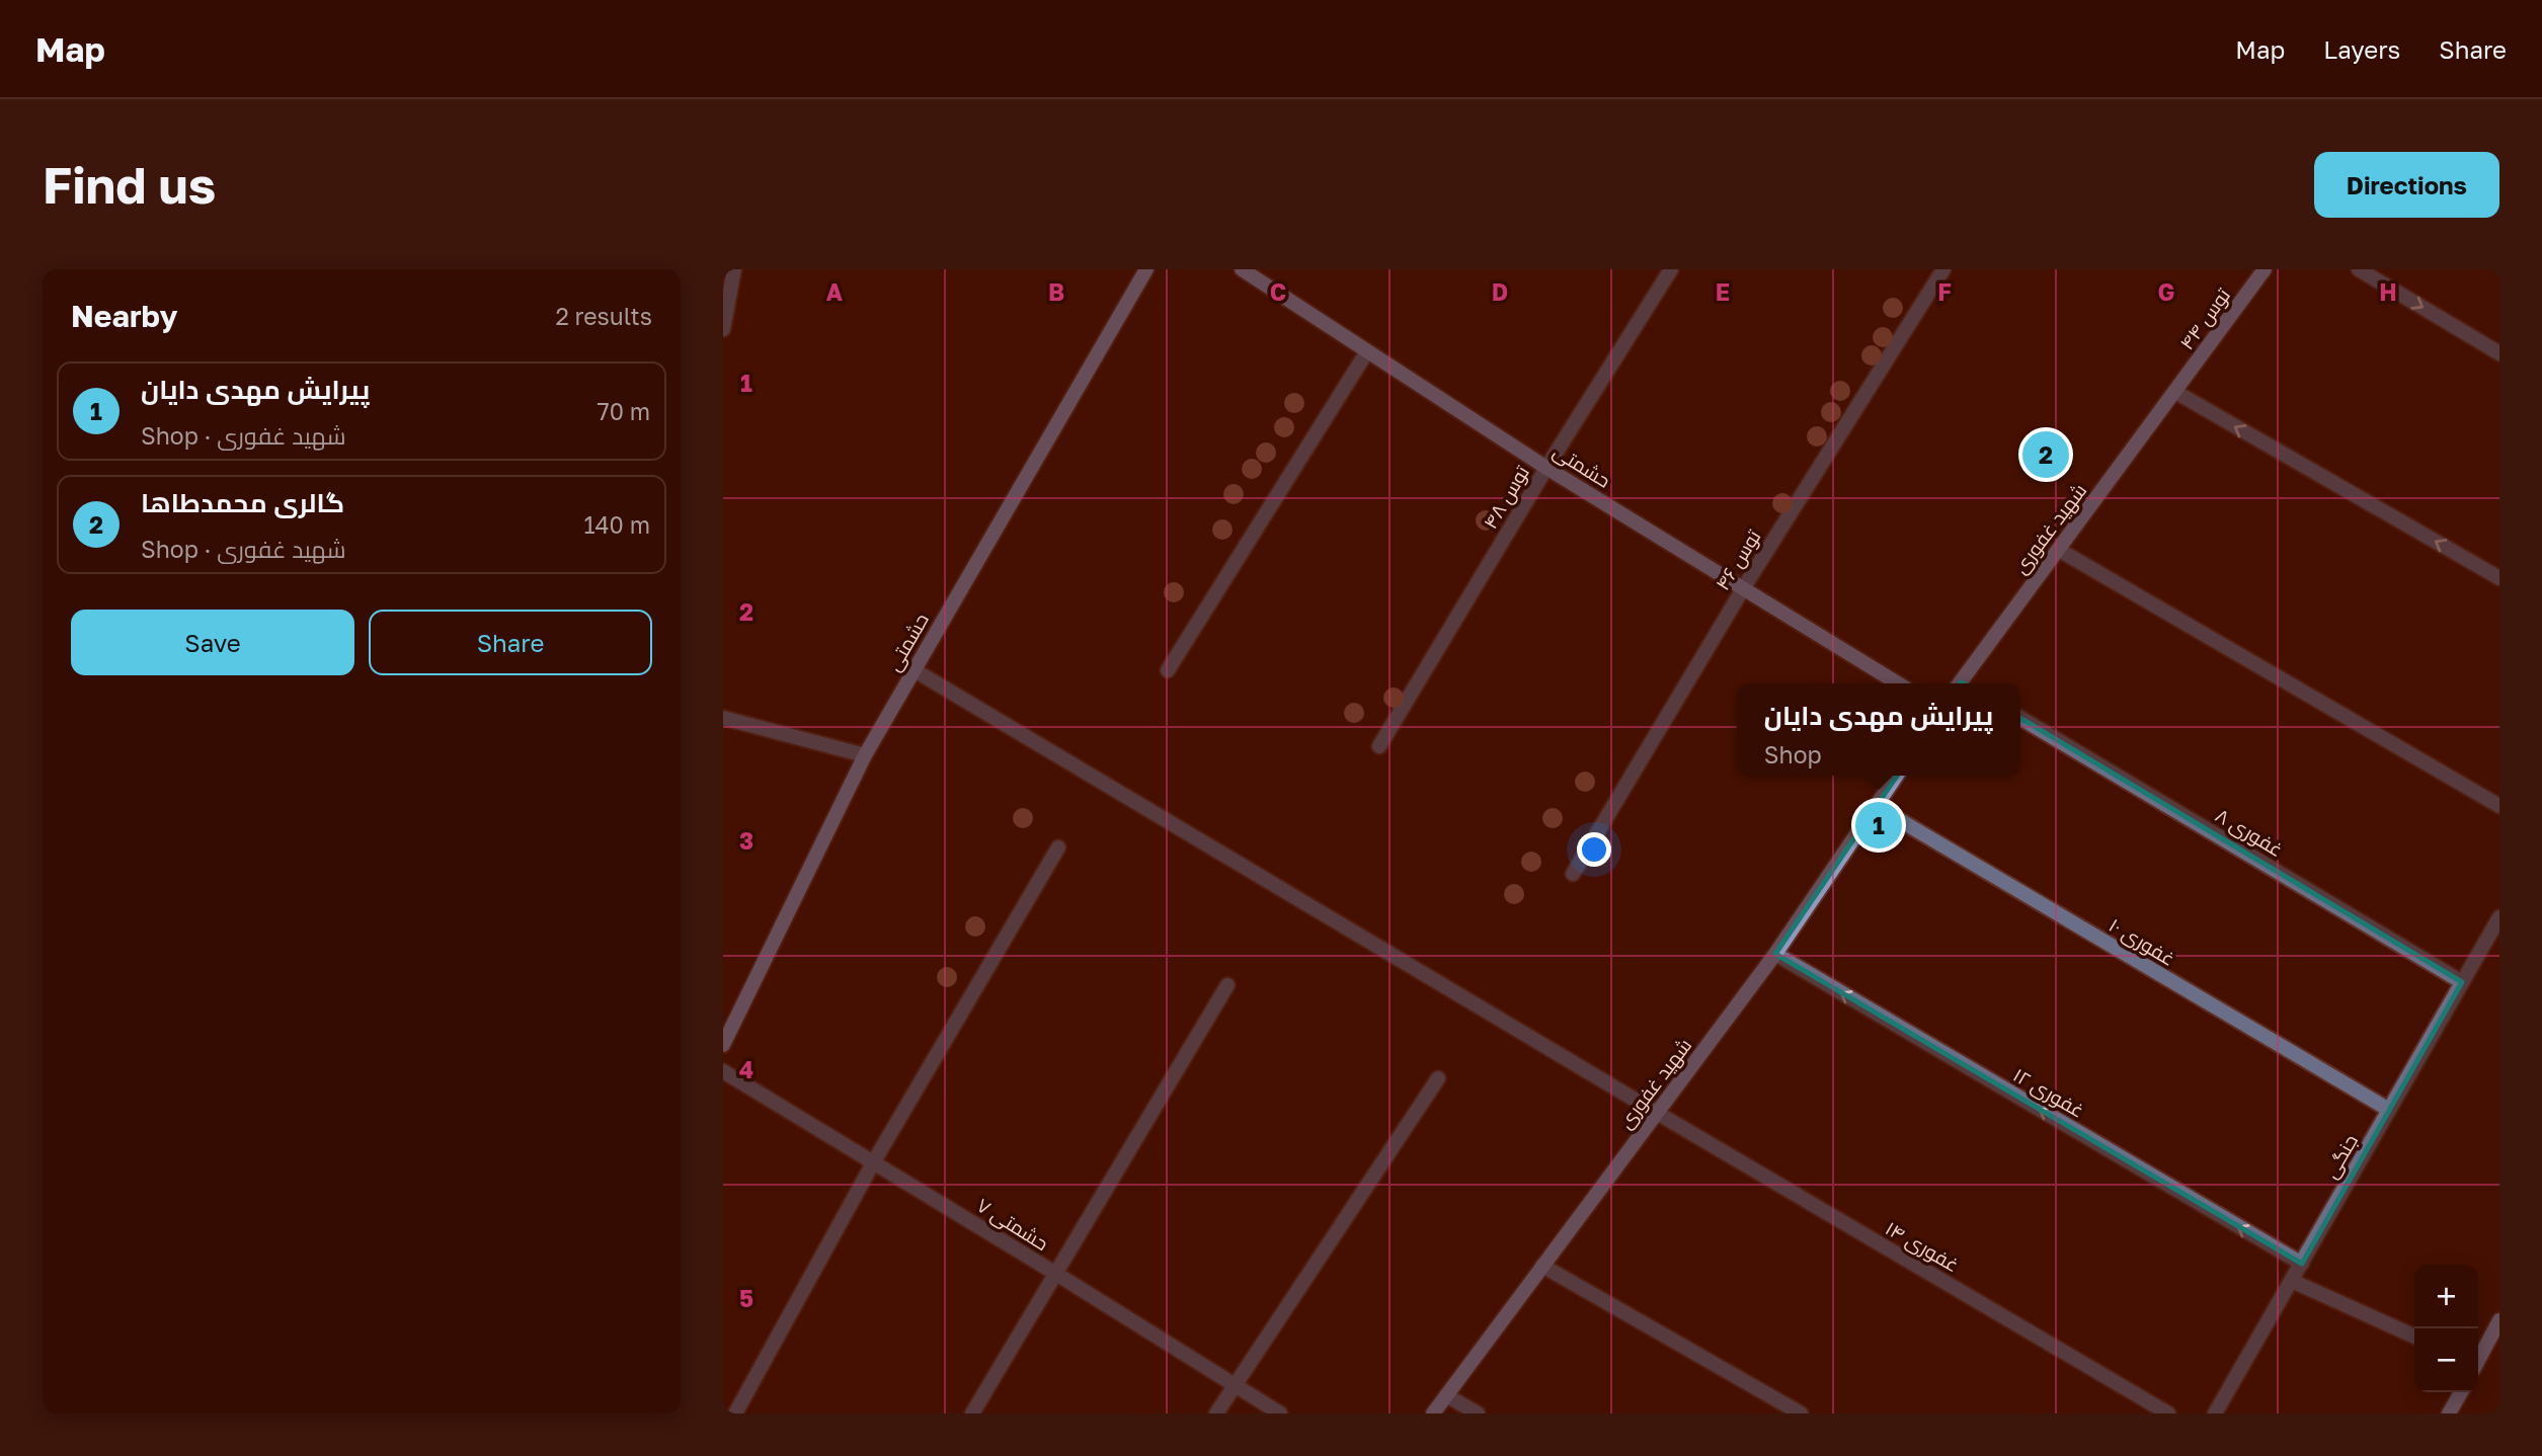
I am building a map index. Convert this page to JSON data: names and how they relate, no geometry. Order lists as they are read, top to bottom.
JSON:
{
  "streets": {
    "street": [
      "توس ۴۴",
      "حشمتی",
      "توس ۴۸",
      "شهید غفوری",
      "توس ۴۶",
      "غفوری ۸",
      "غفوری ۱۰",
      "غفوری ۱۲",
      "جنگی",
      "حشمتی ۷",
      "غفوری ۱۴"
    ]
  },
  "crossings": [
    ["توس ۴۴", "شهید غفوری"],
    ["حشمتی", "توس ۴۸"],
    ["حشمتی", "توس ۴۶"],
    ["حشمتی", "غفوری ۱۴"],
    ["شهید غفوری", "غفوری ۱۰"],
    ["شهید غفوری", "غفوری ۱۲"],
    ["شهید غفوری", "غفوری ۱۴"],
    ["غفوری ۸", "جنگی"],
    ["غفوری ۱۰", "جنگی"],
    ["غفوری ۱۲", "جنگی"]
  ],
  "one_way": ["غفوری ۱۲"],
  "page": {
    "header": "Map",
    "nav": ["Map", "Layers", "Share"],
    "buttons": [
      "Directions",
      ["Save", "Share"]
    ],
    "title": "Find us",
    "heading": ["Nearby", "2 results"],
    "list": [
      {
        "mark": "1",
        "name": "پیرایش مهدی دایان",
        "note": "Shop · شهید غفوری",
        "value": "70 m"
      },
      {
        "mark": "2",
        "name": "گالری محمدطاها",
        "note": "Shop · شهید غفوری",
        "value": "140 m"
      }
    ],
    "pins": ["2", "1"],
    "popup": ["پیرایش مهدی دایان", "Shop"],
    "map_buttons": ["+", "−"]
  },
  "grid": {
    "columns": [
      "A",
      "B",
      "C",
      "D",
      "E",
      "F",
      "G",
      "H"
    ],
    "rows": [
      "1",
      "2",
      "3",
      "4",
      "5"
    ]
  }
}
